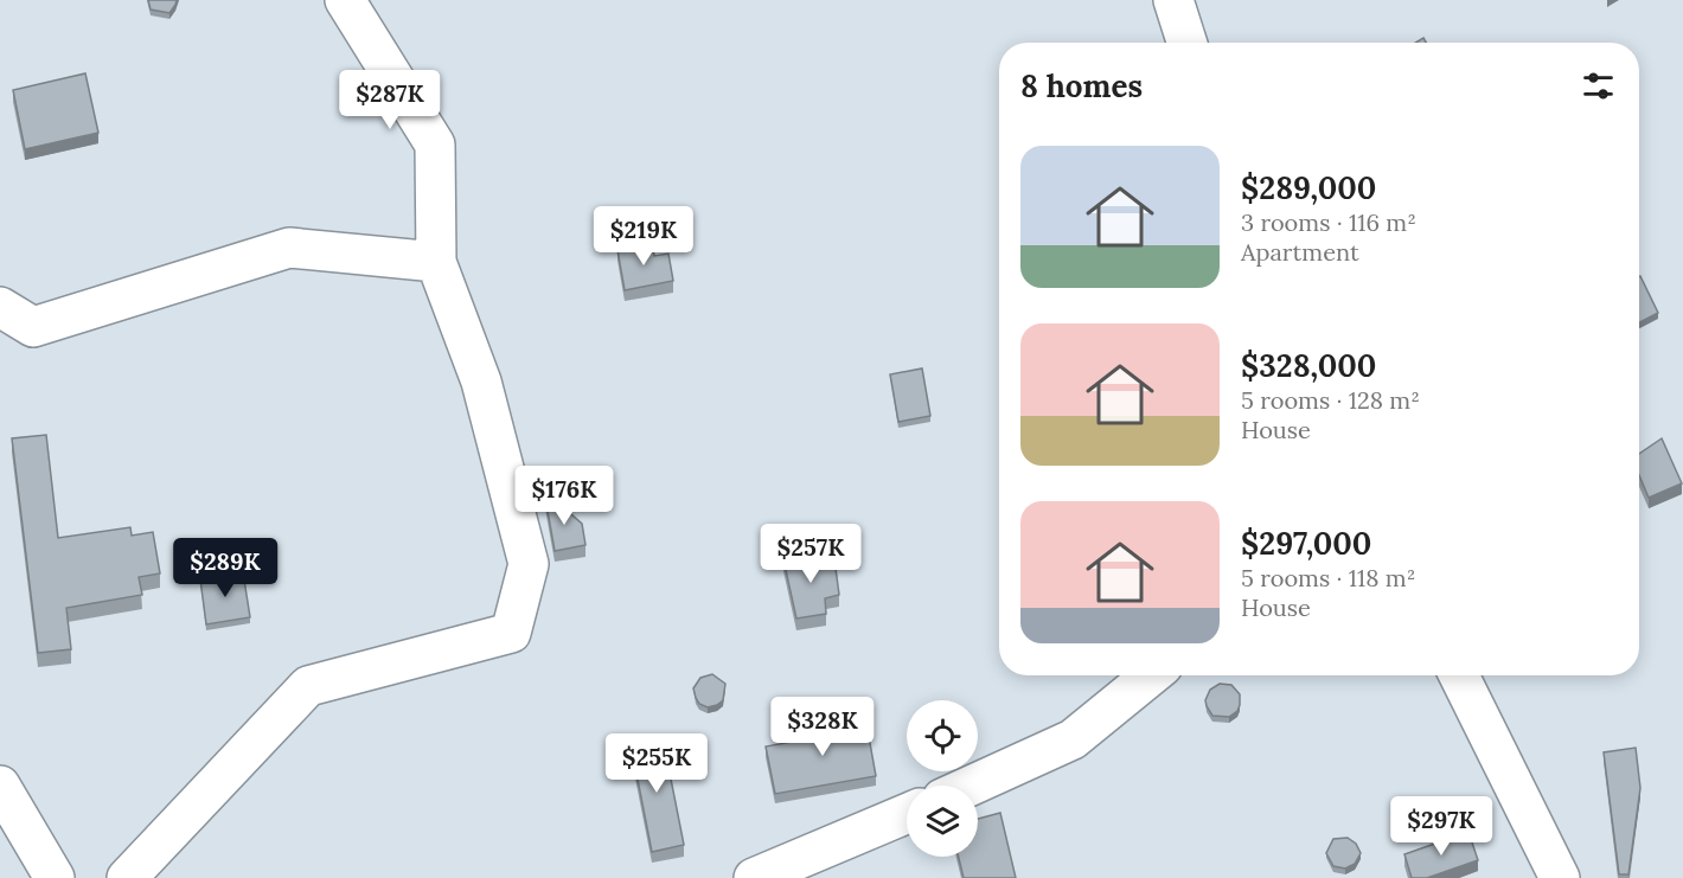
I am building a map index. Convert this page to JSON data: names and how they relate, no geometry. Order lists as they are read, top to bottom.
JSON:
{
  "page": {
    "heading": "8 homes",
    "price": [
      "$287K",
      "$219K",
      "$176K",
      "$257K",
      "$289K",
      "$328K",
      "$255K",
      "$297K"
    ],
    "list": [
      {
        "name": "$289,000",
        "note": "3 rooms · 116 m² · Apartment"
      },
      {
        "name": "$328,000",
        "note": "5 rooms · 128 m² · House"
      },
      {
        "name": "$297,000",
        "note": "5 rooms · 118 m² · House"
      }
    ]
  }
}
